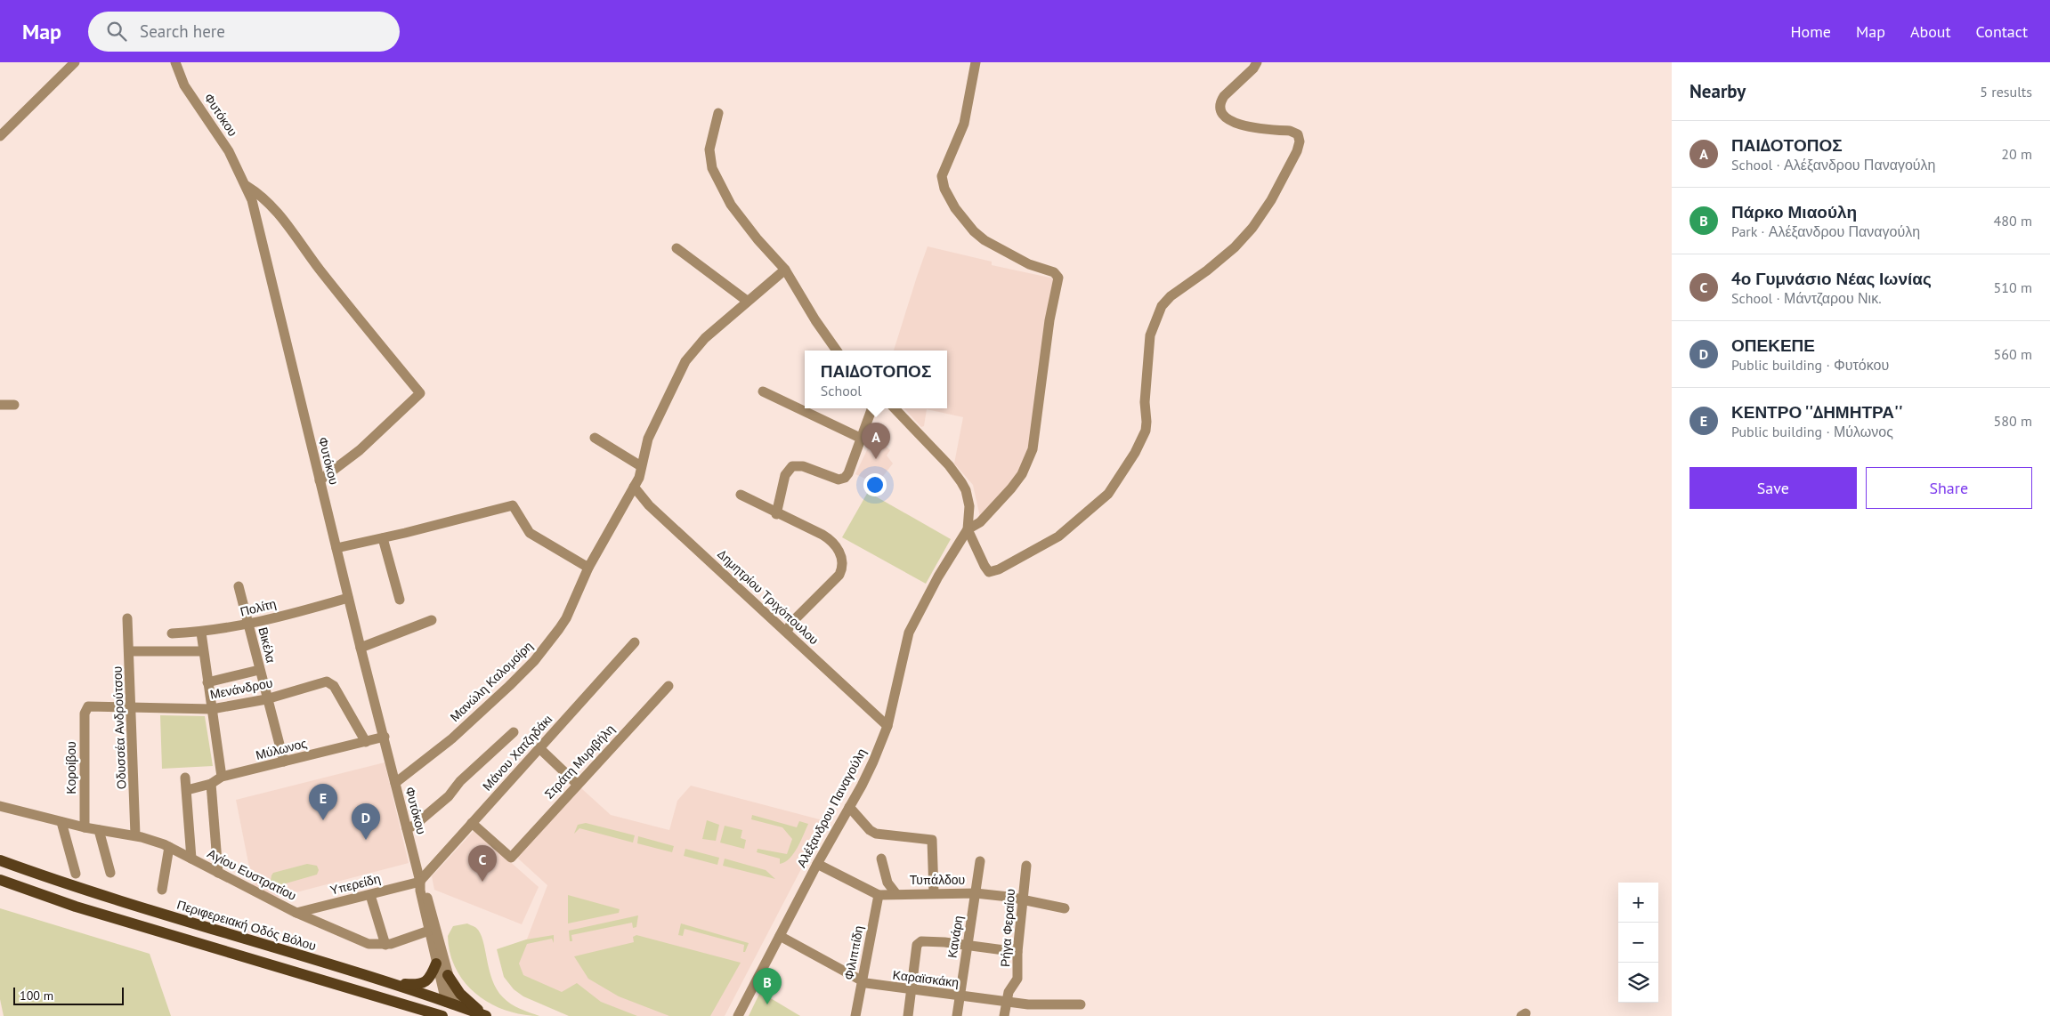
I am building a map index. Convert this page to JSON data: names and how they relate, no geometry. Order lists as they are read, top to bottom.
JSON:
{
  "streets": {
    "main road": ["Φυτόκου", "Περιφερειακή Οδός Βόλου"],
    "street": [
      "Δημητρίου Τριχόπουλου",
      "Πολίτη",
      "Βικέλα",
      "Μανώλη Καλομοίρη",
      "Μενάνδρου",
      "Οδυσσέα Ανδρούτσου",
      "Μύλωνος",
      "Μάνου Χατζηδάκι",
      "Στράτη Μυριβήλη",
      "Κοροίβου",
      "Αλέξανδρου Παναγούλη",
      "Αγίου Ευστρατίου",
      "Τυπάλδου",
      "Υπερείδη",
      "Ρήγα Φεραίου",
      "Κανάρη",
      "Φιλιππίδη",
      "Καραϊσκάκη"
    ]
  },
  "crossings": [
    ["Φυτόκου", "Πολίτη"],
    ["Φυτόκου", "Μανώλη Καλομοίρη"],
    ["Φυτόκου", "Μύλωνος"],
    ["Φυτόκου", "Μάνου Χατζηδάκι"],
    ["Φυτόκου", "Αγίου Ευστρατίου"],
    ["Φυτόκου", "Υπερείδη"],
    ["Φυτόκου", "Περιφερειακή Οδός Βόλου"],
    ["Δημητρίου Τριχόπουλου", "Μανώλη Καλομοίρη"],
    ["Δημητρίου Τριχόπουλου", "Αλέξανδρου Παναγούλη"],
    ["Πολίτη", "Βικέλα"],
    ["Βικέλα", "Μενάνδρου"],
    ["Βικέλα", "Μύλωνος"],
    ["Μενάνδρου", "Οδυσσέα Ανδρούτσου"],
    ["Μενάνδρου", "Μύλωνος"],
    ["Μενάνδρου", "Κοροίβου"],
    ["Οδυσσέα Ανδρούτσου", "Αγίου Ευστρατίου"],
    ["Μάνου Χατζηδάκι", "Στράτη Μυριβήλη"],
    ["Μάνου Χατζηδάκι", "Υπερείδη"],
    ["Κοροίβου", "Αγίου Ευστρατίου"],
    ["Αλέξανδρου Παναγούλη", "Τυπάλδου"],
    ["Αλέξανδρου Παναγούλη", "Καραϊσκάκη"],
    ["Αγίου Ευστρατίου", "Υπερείδη"],
    ["Τυπάλδου", "Ρήγα Φεραίου"],
    ["Τυπάλδου", "Κανάρη"],
    ["Τυπάλδου", "Φιλιππίδη"],
    ["Ρήγα Φεραίου", "Καραϊσκάκη"],
    ["Κανάρη", "Καραϊσκάκη"],
    ["Φιλιππίδη", "Καραϊσκάκη"]
  ],
  "scale_bar": "100 m",
  "page": {
    "header": "Map",
    "search": "Search here",
    "nav": [
      "Home",
      "Map",
      "About",
      "Contact"
    ],
    "heading": ["Nearby", "5 results"],
    "list": [
      {
        "mark": "A",
        "name": "ΠΑΙΔΟΤΟΠΟΣ",
        "note": "School · Αλέξανδρου Παναγούλη",
        "value": "20 m"
      },
      {
        "mark": "B",
        "name": "Πάρκο Μιαούλη",
        "note": "Park · Αλέξανδρου Παναγούλη",
        "value": "480 m"
      },
      {
        "mark": "C",
        "name": "4ο Γυμνάσιο Νέας Ιωνίας",
        "note": "School · Μάντζαρου Νικ.",
        "value": "510 m"
      },
      {
        "mark": "D",
        "name": "ΟΠΕΚΕΠΕ",
        "note": "Public building · Φυτόκου",
        "value": "560 m"
      },
      {
        "mark": "E",
        "name": "ΚΕΝΤΡΟ ''ΔΗΜΗΤΡΑ''",
        "note": "Public building · Μύλωνος",
        "value": "580 m"
      }
    ],
    "popup": ["ΠΑΙΔΟΤΟΠΟΣ", "School"],
    "pins": [
      "A",
      "E",
      "D",
      "C",
      "B"
    ],
    "buttons": ["Save", "Share"],
    "map_buttons": ["+", "−"],
    "scale": "100 m"
  }
}
